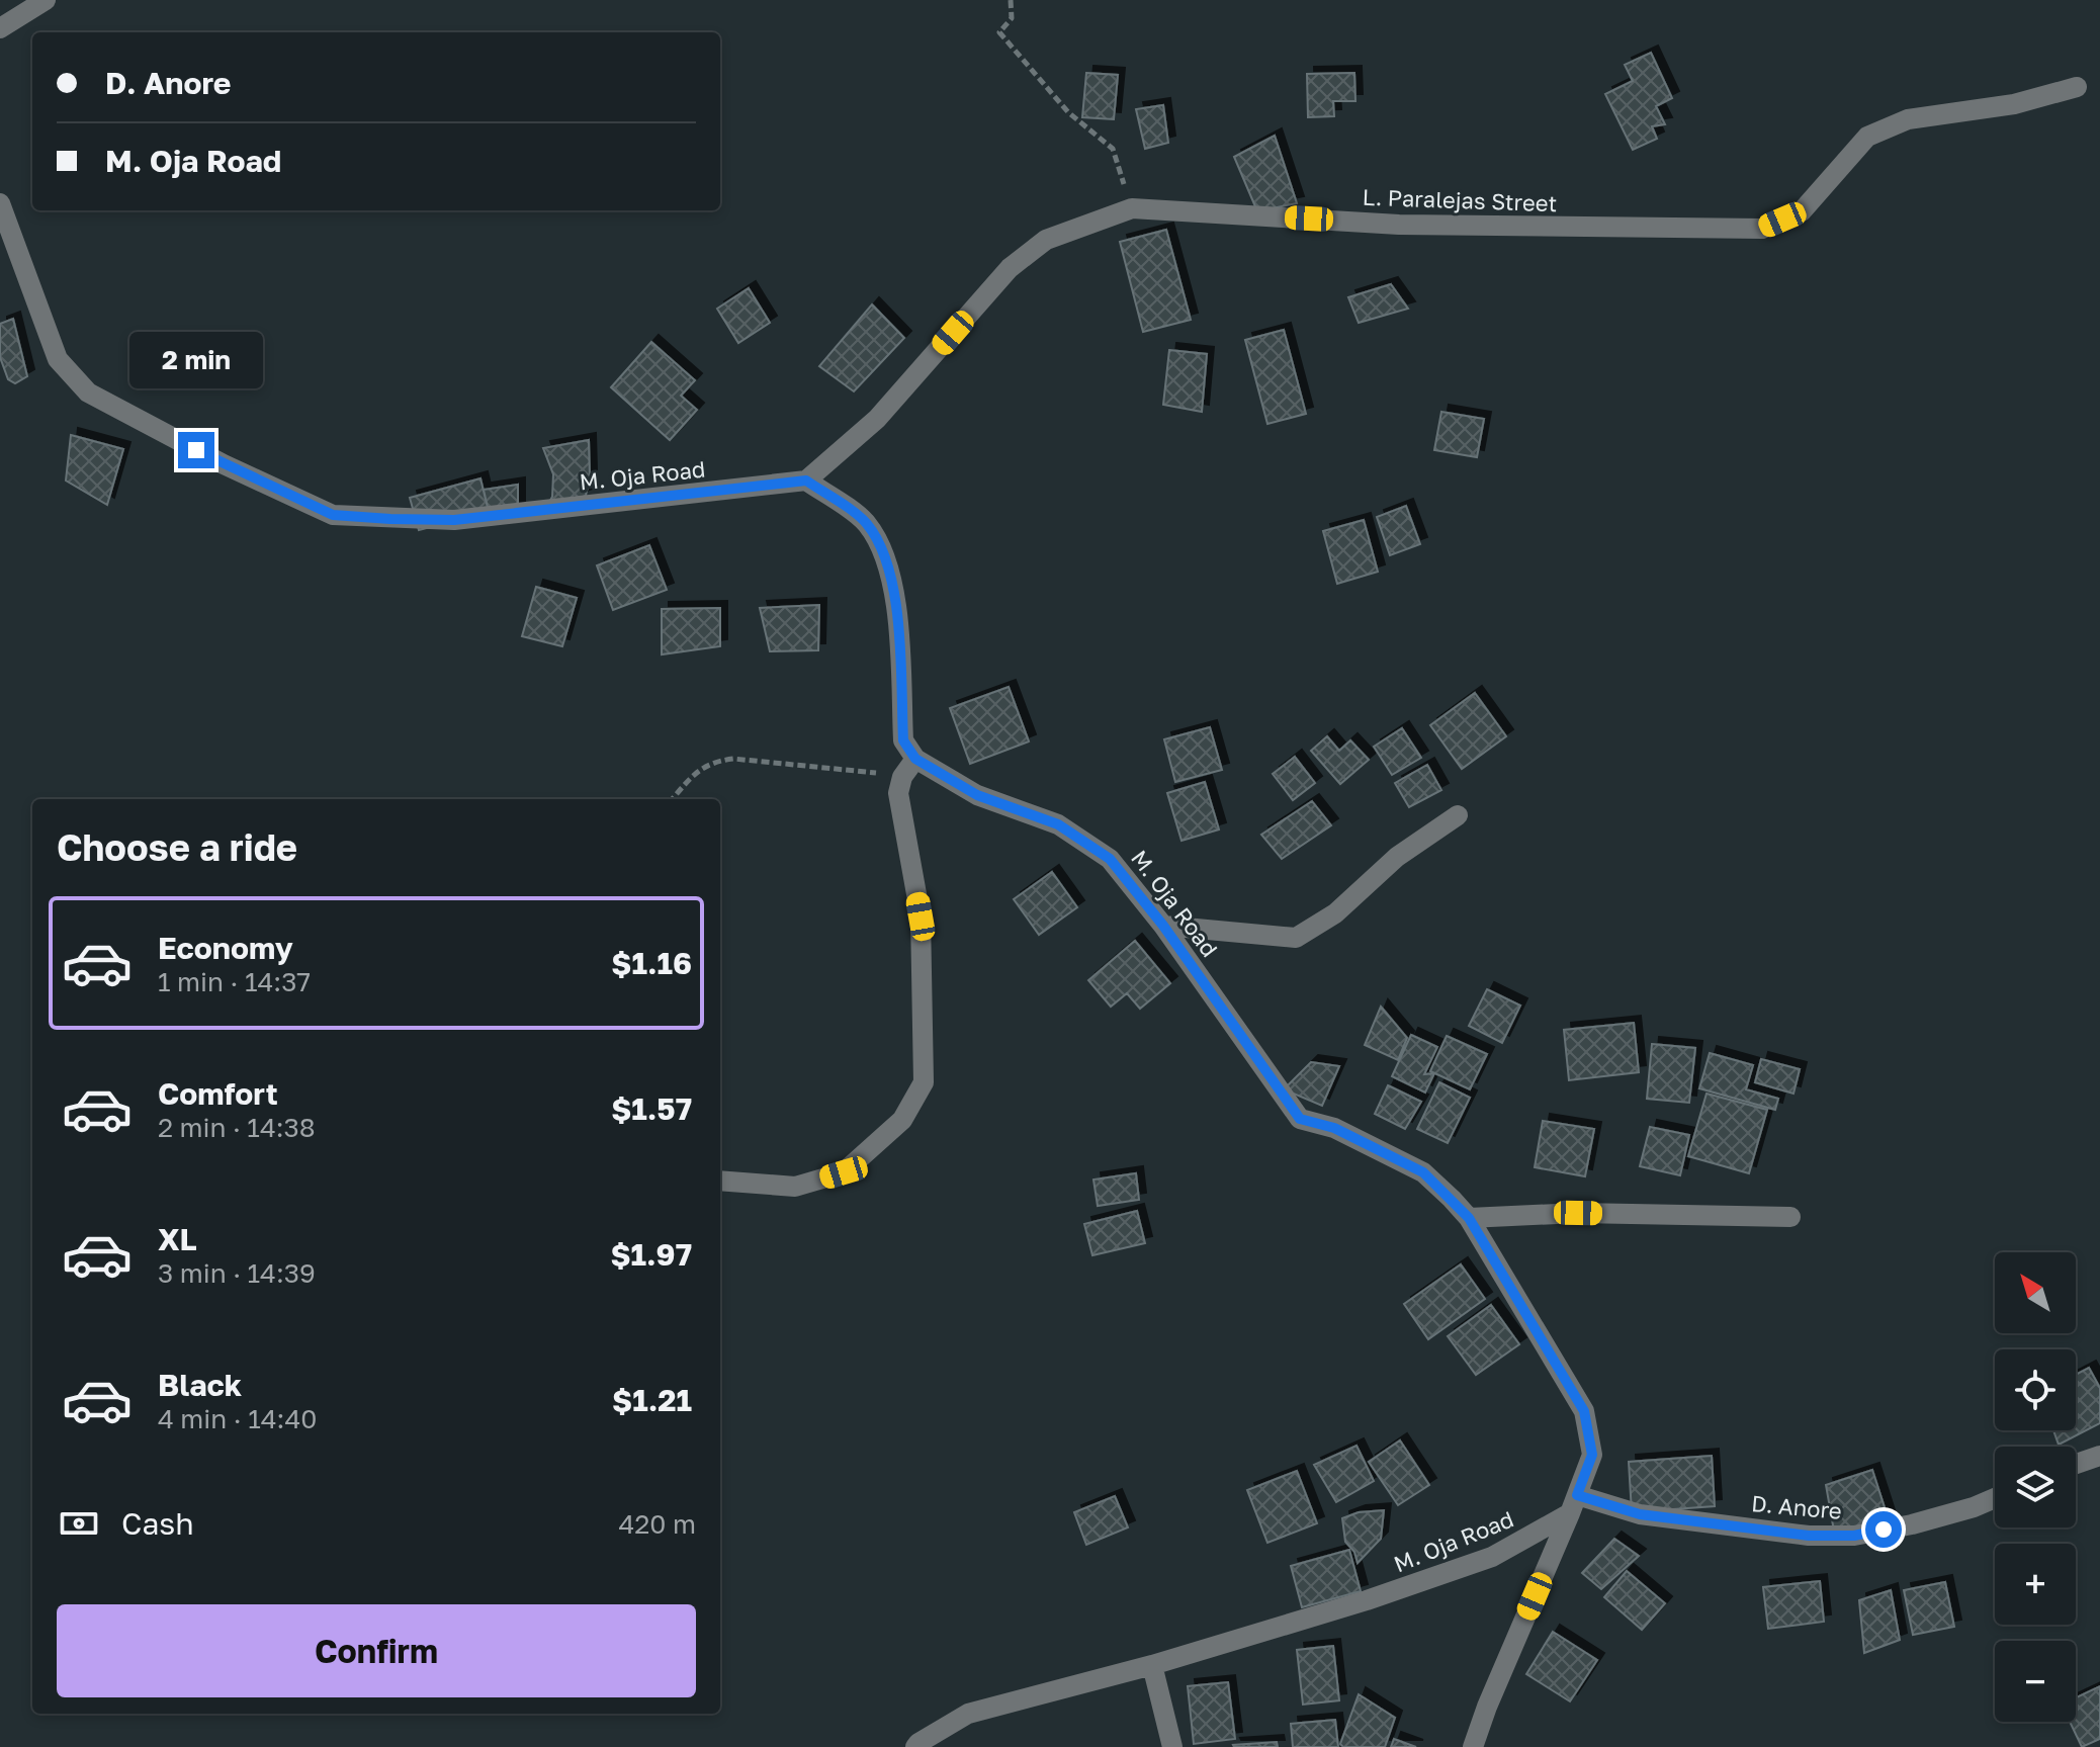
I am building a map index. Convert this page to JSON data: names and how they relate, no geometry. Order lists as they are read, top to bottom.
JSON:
{
  "streets": {
    "street": ["L. Paralejas Street", "M. Oja Road", "D. Anore"]
  },
  "crossings": [
    ["L. Paralejas Street", "M. Oja Road"],
    ["M. Oja Road", "D. Anore"]
  ],
  "north": "top left",
  "page": {
    "banner": ["D. Anore", "M. Oja Road"],
    "bubble": "2 min",
    "heading": "Choose a ride",
    "list": [
      {
        "name": "Economy",
        "note": "1 min · 14:37",
        "value": "$1.16"
      },
      {
        "name": "Comfort",
        "note": "2 min · 14:38",
        "value": "$1.57"
      },
      {
        "name": "XL",
        "note": "3 min · 14:39",
        "value": "$1.97"
      },
      {
        "name": "Black",
        "note": "4 min · 14:40",
        "value": "$1.21"
      }
    ],
    "map_buttons": ["+", "−"],
    "pay": ["Cash", "420 m"],
    "buttons": "Confirm"
  }
}
